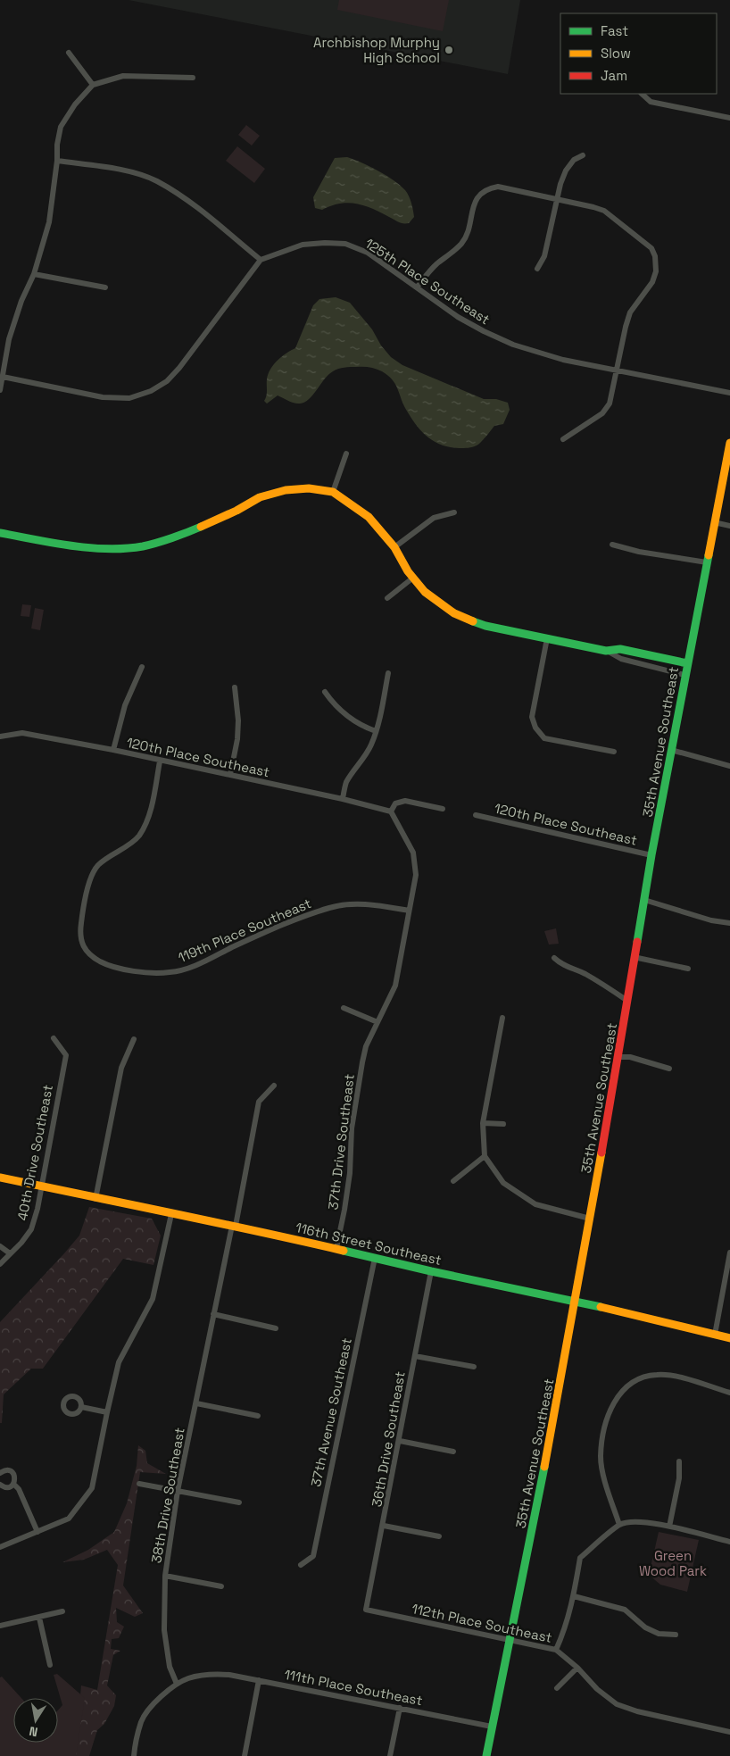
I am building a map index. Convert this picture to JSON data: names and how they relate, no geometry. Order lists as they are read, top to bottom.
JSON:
{
  "streets": {
    "street": [
      "125th Place Southeast",
      "35th Avenue Southeast",
      "120th Place Southeast",
      "119th Place Southeast",
      "37th Drive Southeast",
      "40th Drive Southeast",
      "116th Street Southeast",
      "37th Avenue Southeast",
      "36th Drive Southeast",
      "38th Drive Southeast",
      "112th Place Southeast",
      "111th Place Southeast"
    ]
  },
  "crossings": [
    ["35th Avenue Southeast", "120th Place Southeast"],
    ["35th Avenue Southeast", "116th Street Southeast"],
    ["35th Avenue Southeast", "112th Place Southeast"],
    ["35th Avenue Southeast", "111th Place Southeast"],
    ["120th Place Southeast", "119th Place Southeast"],
    ["120th Place Southeast", "37th Drive Southeast"],
    ["119th Place Southeast", "37th Drive Southeast"],
    ["37th Drive Southeast", "116th Street Southeast"],
    ["40th Drive Southeast", "116th Street Southeast"],
    ["116th Street Southeast", "37th Avenue Southeast"],
    ["116th Street Southeast", "36th Drive Southeast"],
    ["116th Street Southeast", "38th Drive Southeast"],
    ["36th Drive Southeast", "112th Place Southeast"],
    ["38th Drive Southeast", "111th Place Southeast"]
  ],
  "parks": ["Green Wood Park"],
  "places": ["Archbishop Murphy High School"],
  "legend": ["Fast", "Slow", "Jam"],
  "north": "bottom"
}
